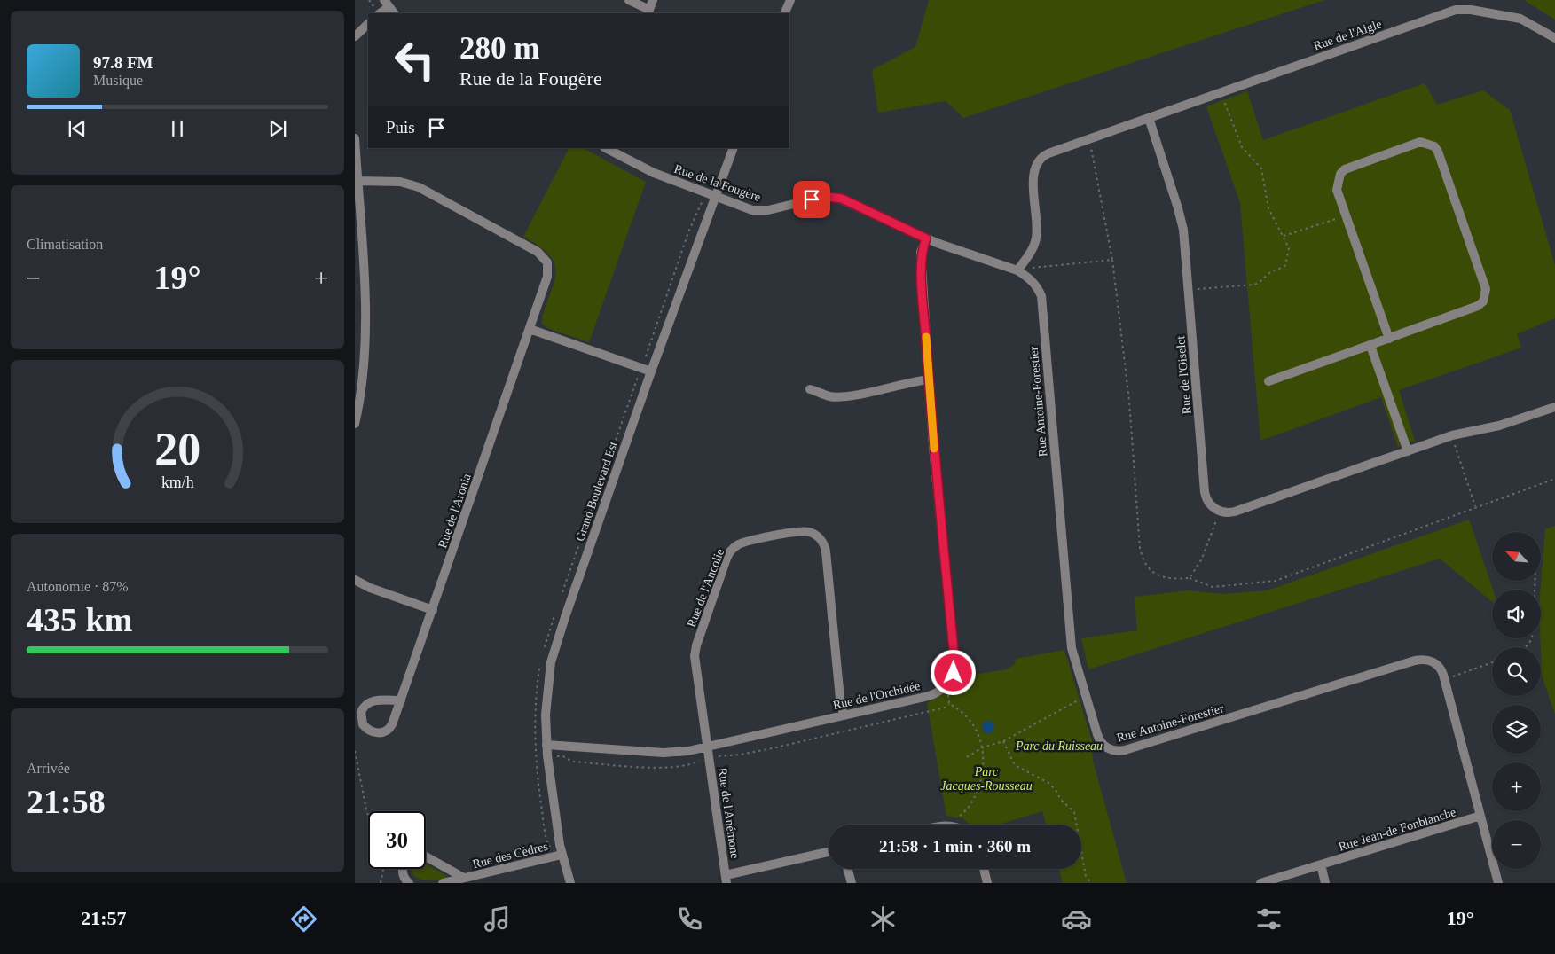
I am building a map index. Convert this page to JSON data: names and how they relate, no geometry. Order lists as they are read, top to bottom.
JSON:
{
  "streets": {
    "street": [
      "Rue de l'Aigle",
      "Rue de la Fougère",
      "Rue de l'Oiselet",
      "Rue Antoine-Forestier",
      "Grand Boulevard Est",
      "Rue de l'Aronia",
      "Rue de l'Ancolie",
      "Rue de l'Orchidée",
      "Rue de l'Anémone",
      "Rue Jean-de Fonblanche",
      "Rue des Cèdres"
    ]
  },
  "crossings": [
    ["Rue de l'Aigle", "Rue de l'Oiselet"],
    ["Rue de la Fougère", "Rue Antoine-Forestier"],
    ["Rue de la Fougère", "Grand Boulevard Est"],
    ["Rue de la Fougère", "Rue de l'Orchidée"],
    ["Rue Antoine-Forestier", "Rue Jean-de Fonblanche"],
    ["Grand Boulevard Est", "Rue de l'Orchidée"],
    ["Grand Boulevard Est", "Rue des Cèdres"],
    ["Rue de l'Ancolie", "Rue de l'Orchidée"],
    ["Rue de l'Ancolie", "Rue de l'Anémone"],
    ["Rue de l'Orchidée", "Rue de l'Anémone"]
  ],
  "parks": ["Parc du Ruisseau", "Parc Jacques-Rousseau"],
  "north": "top left",
  "page": {
    "turn": ["280 m", "Rue de la Fougère"],
    "song": ["97.8 FM", "Musique"],
    "then": "Puis",
    "tile": [
      "Climatisation",
      ["Autonomie · 87%", "435 km"],
      ["Arrivée", "21:58"]
    ],
    "heat": ["−", "19°", "+"],
    "map_buttons": ["+", "−"],
    "limit": "30",
    "trip": "21:58 · 1 min · 360 m",
    "tabs": ["21:57", "19°"],
    "gauge": ["20", "km/h"]
  }
}
